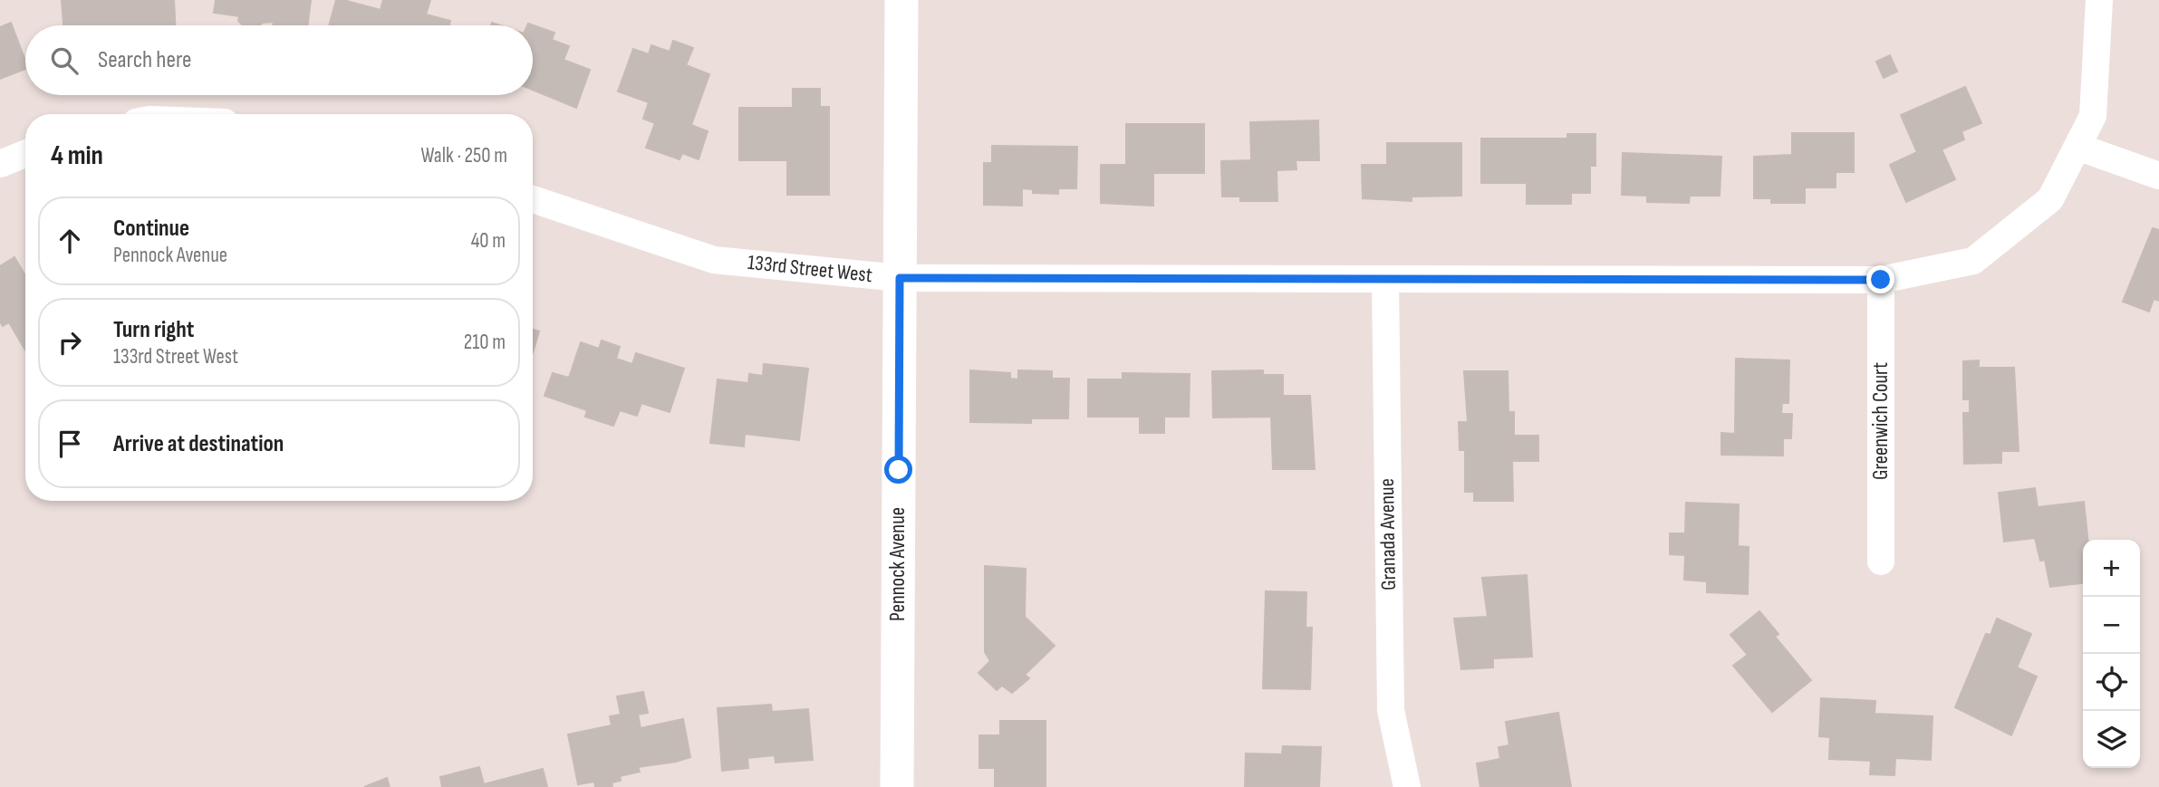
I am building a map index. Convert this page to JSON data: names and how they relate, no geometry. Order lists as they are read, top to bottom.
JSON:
{
  "streets": {
    "street": [
      "133rd Street West",
      "Greenwich Court",
      "Granada Avenue",
      "Pennock Avenue"
    ]
  },
  "crossings": [
    ["133rd Street West", "Greenwich Court"],
    ["133rd Street West", "Granada Avenue"],
    ["133rd Street West", "Pennock Avenue"]
  ],
  "page": {
    "search": "Search here",
    "heading": ["4 min", "Walk · 250 m"],
    "list": [
      ["Continue", "Pennock Avenue", "40 m"],
      ["Turn right", "133rd Street West", "210 m"],
      "Arrive at destination"
    ],
    "map_buttons": ["+", "−"]
  }
}
